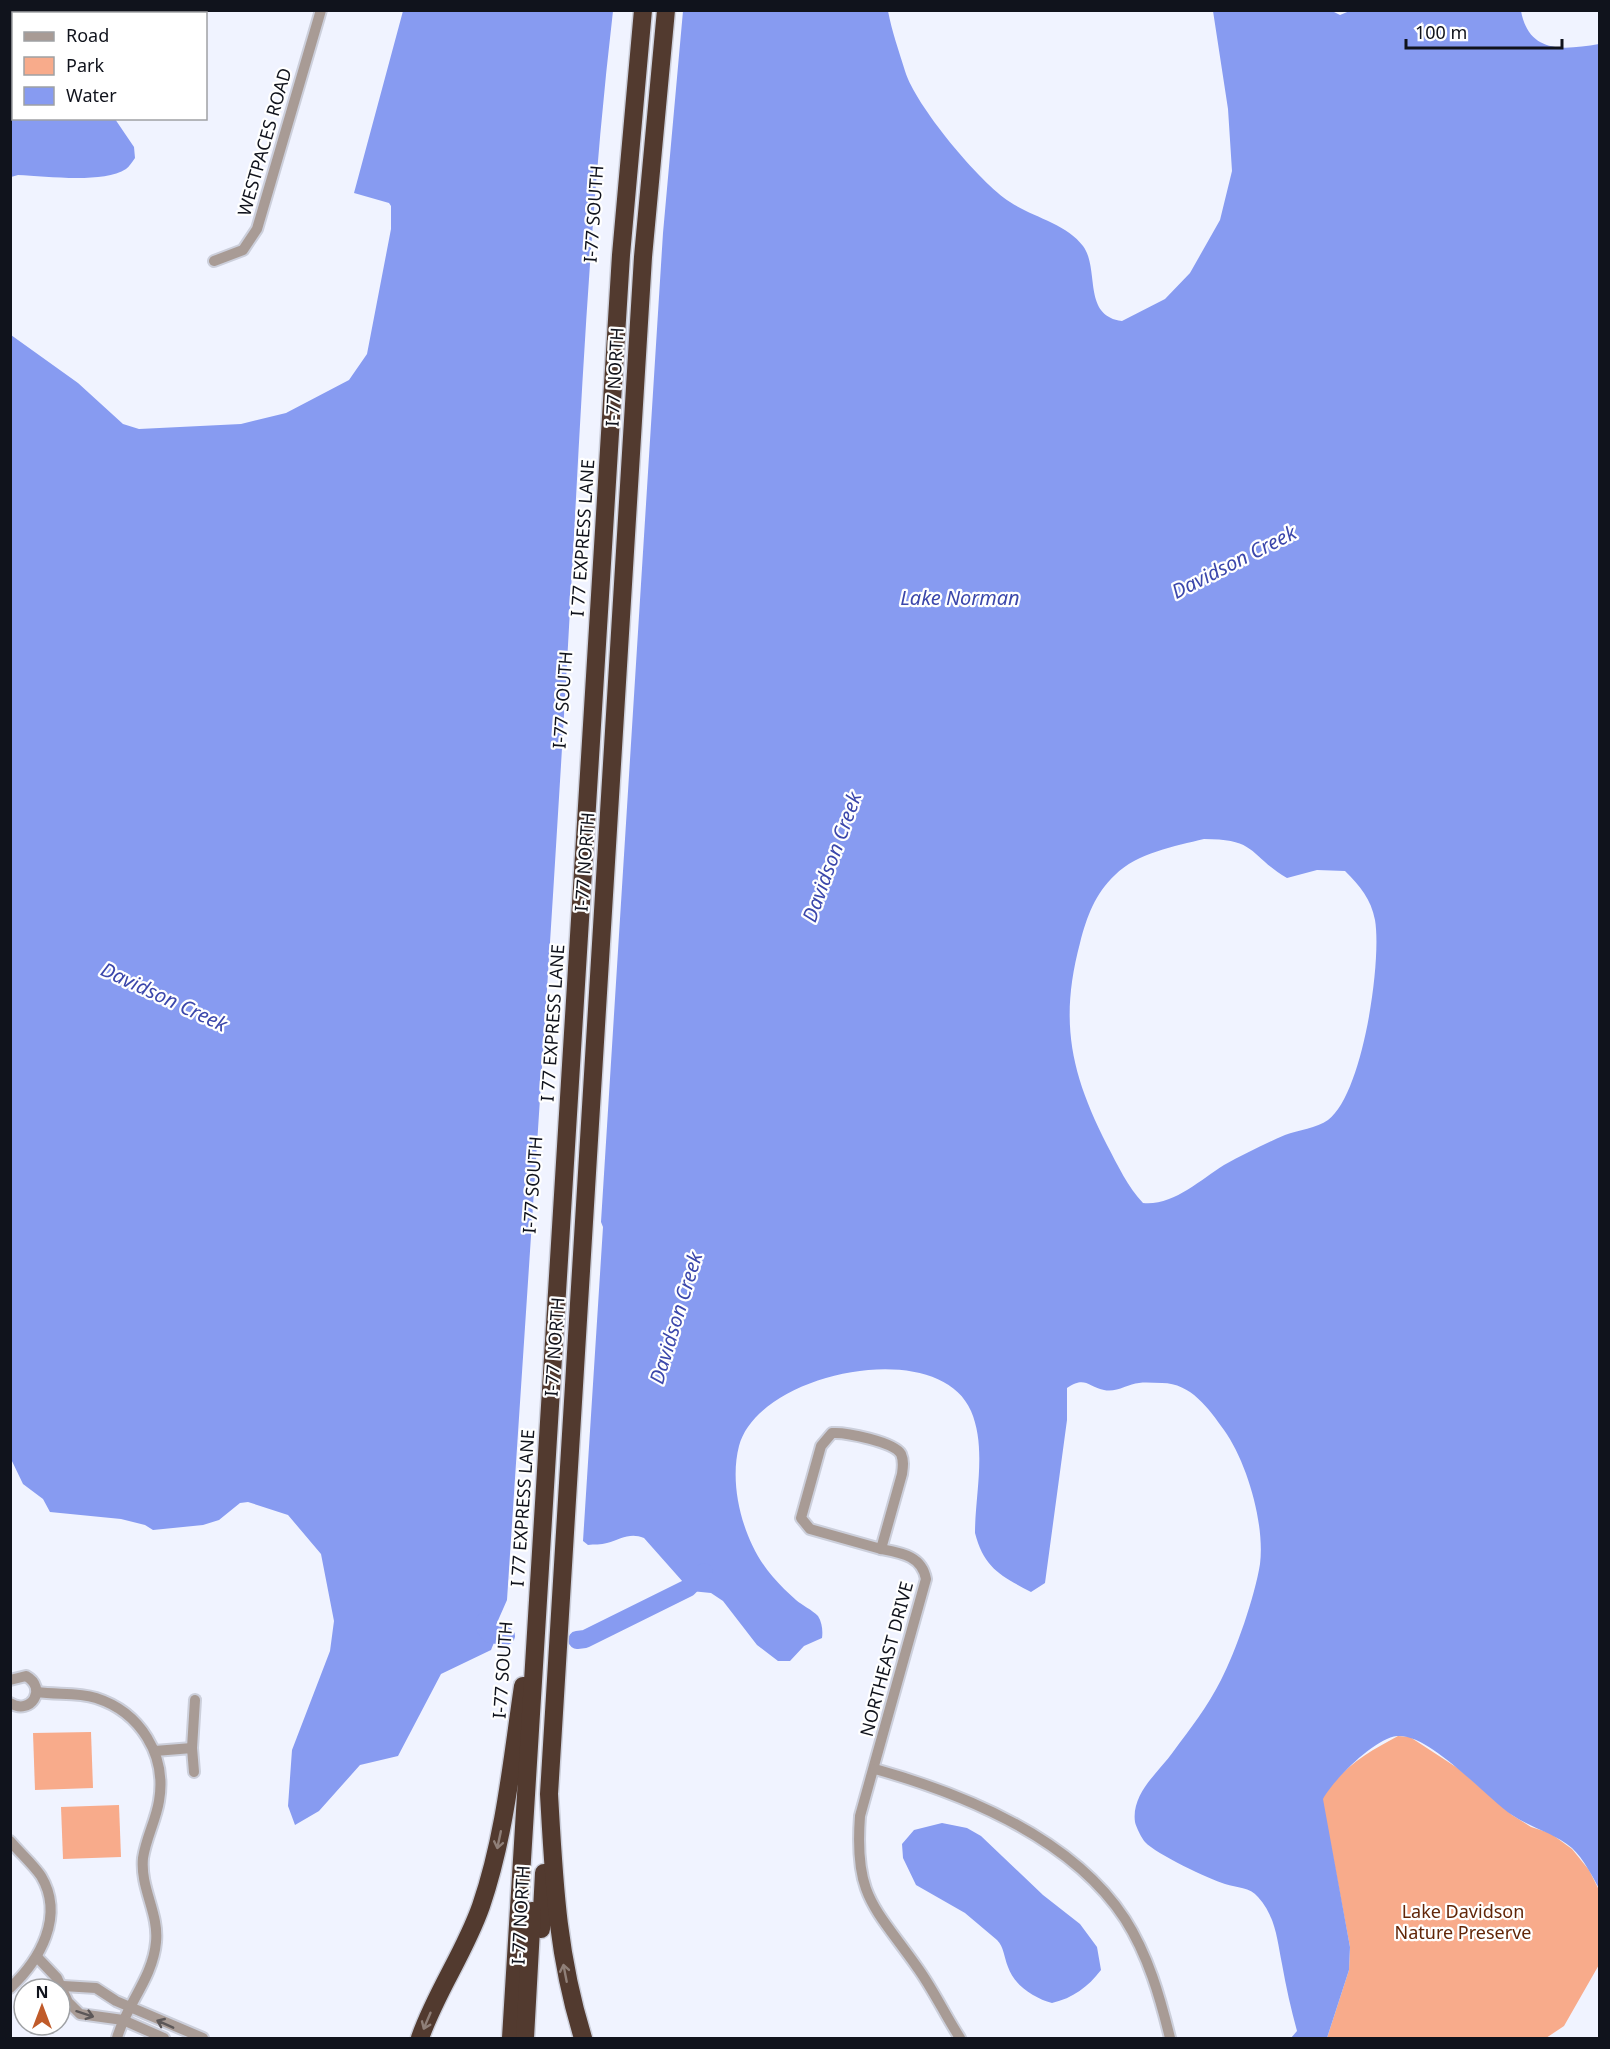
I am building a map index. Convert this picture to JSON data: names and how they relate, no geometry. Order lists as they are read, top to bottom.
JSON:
{
  "streets": {
    "highway": ["I-77 SOUTH", "I-77 NORTH", "I 77 EXPRESS LANE"],
    "street": ["WESTPACES ROAD", "NORTHEAST DRIVE"]
  },
  "water": ["Davidson Creek", "Lake Norman"],
  "parks": ["Lake Davidson Nature Preserve"],
  "legend": ["Road", "Park", "Water"],
  "scale_bar": "100 m",
  "north": "top"
}
